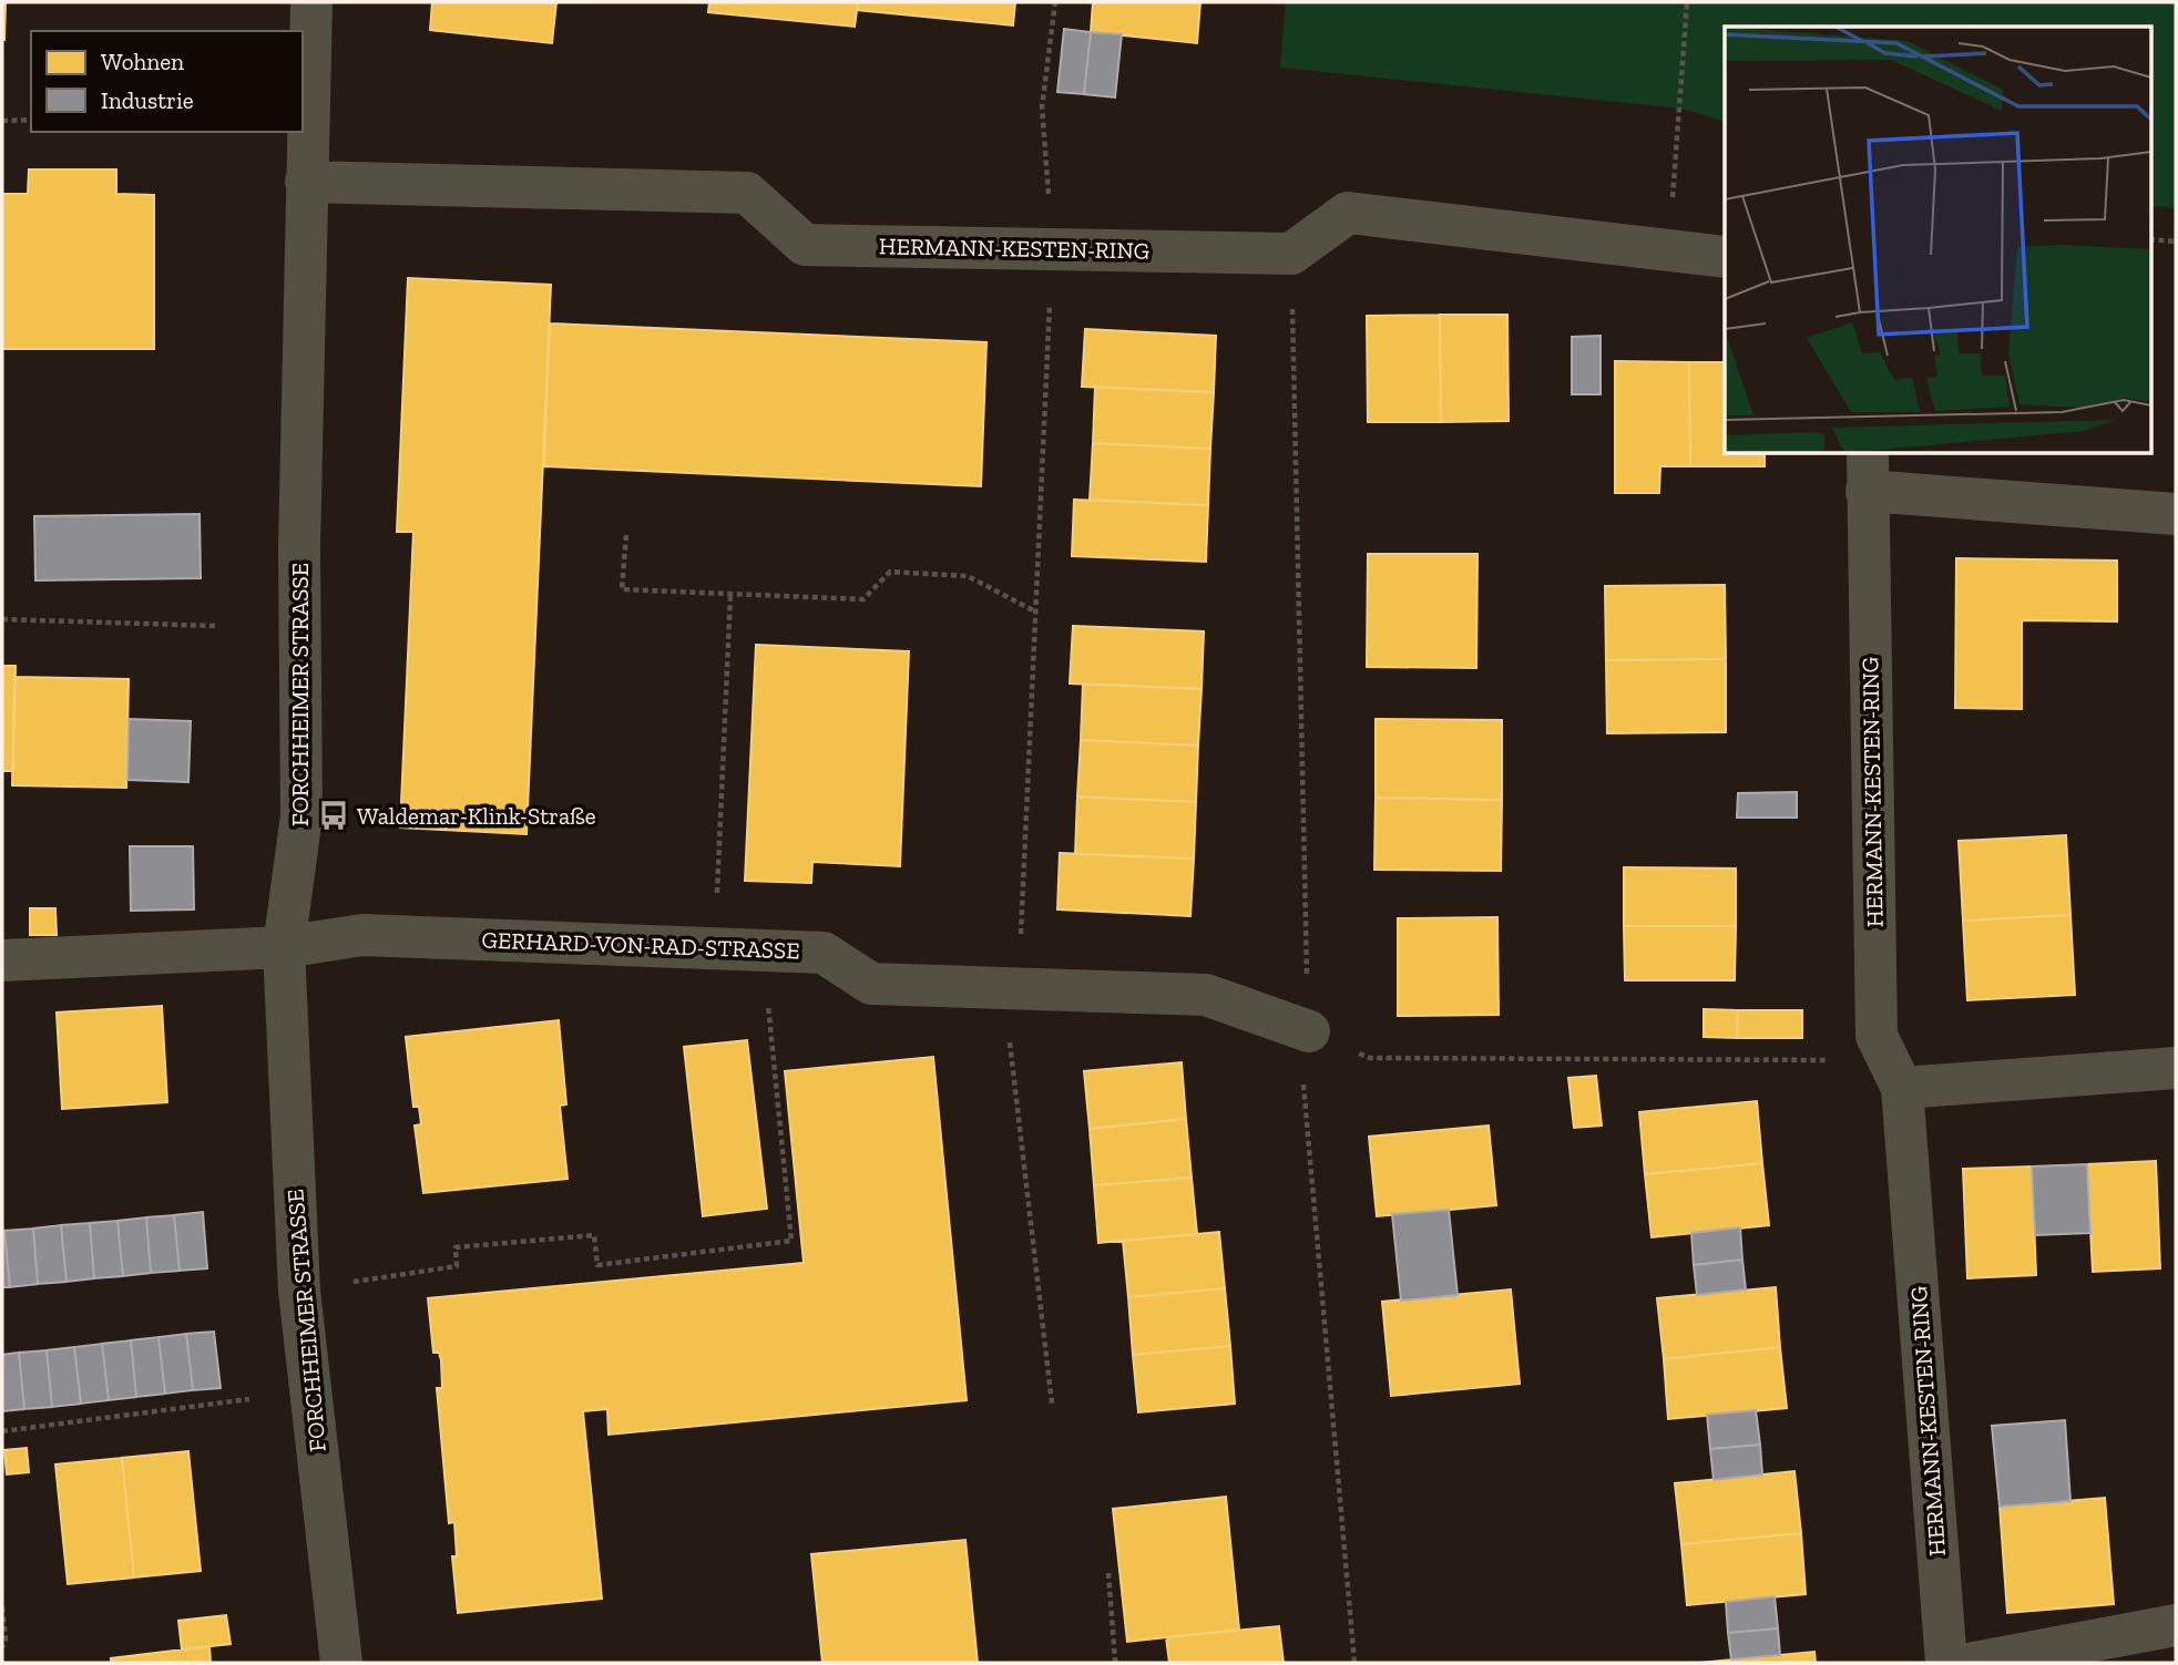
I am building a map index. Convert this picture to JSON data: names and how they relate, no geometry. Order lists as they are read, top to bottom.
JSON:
{
  "streets": {
    "street": ["HERMANN-KESTEN-RING", "FORCHHEIMER STRASSE", "GERHARD-VON-RAD-STRASSE"]
  },
  "crossings": [
    ["HERMANN-KESTEN-RING", "FORCHHEIMER STRASSE"],
    ["FORCHHEIMER STRASSE", "GERHARD-VON-RAD-STRASSE"]
  ],
  "places": {
    "bus stop": ["Waldemar-Klink-Straße"]
  },
  "legend": ["Wohnen", "Industrie"]
}
